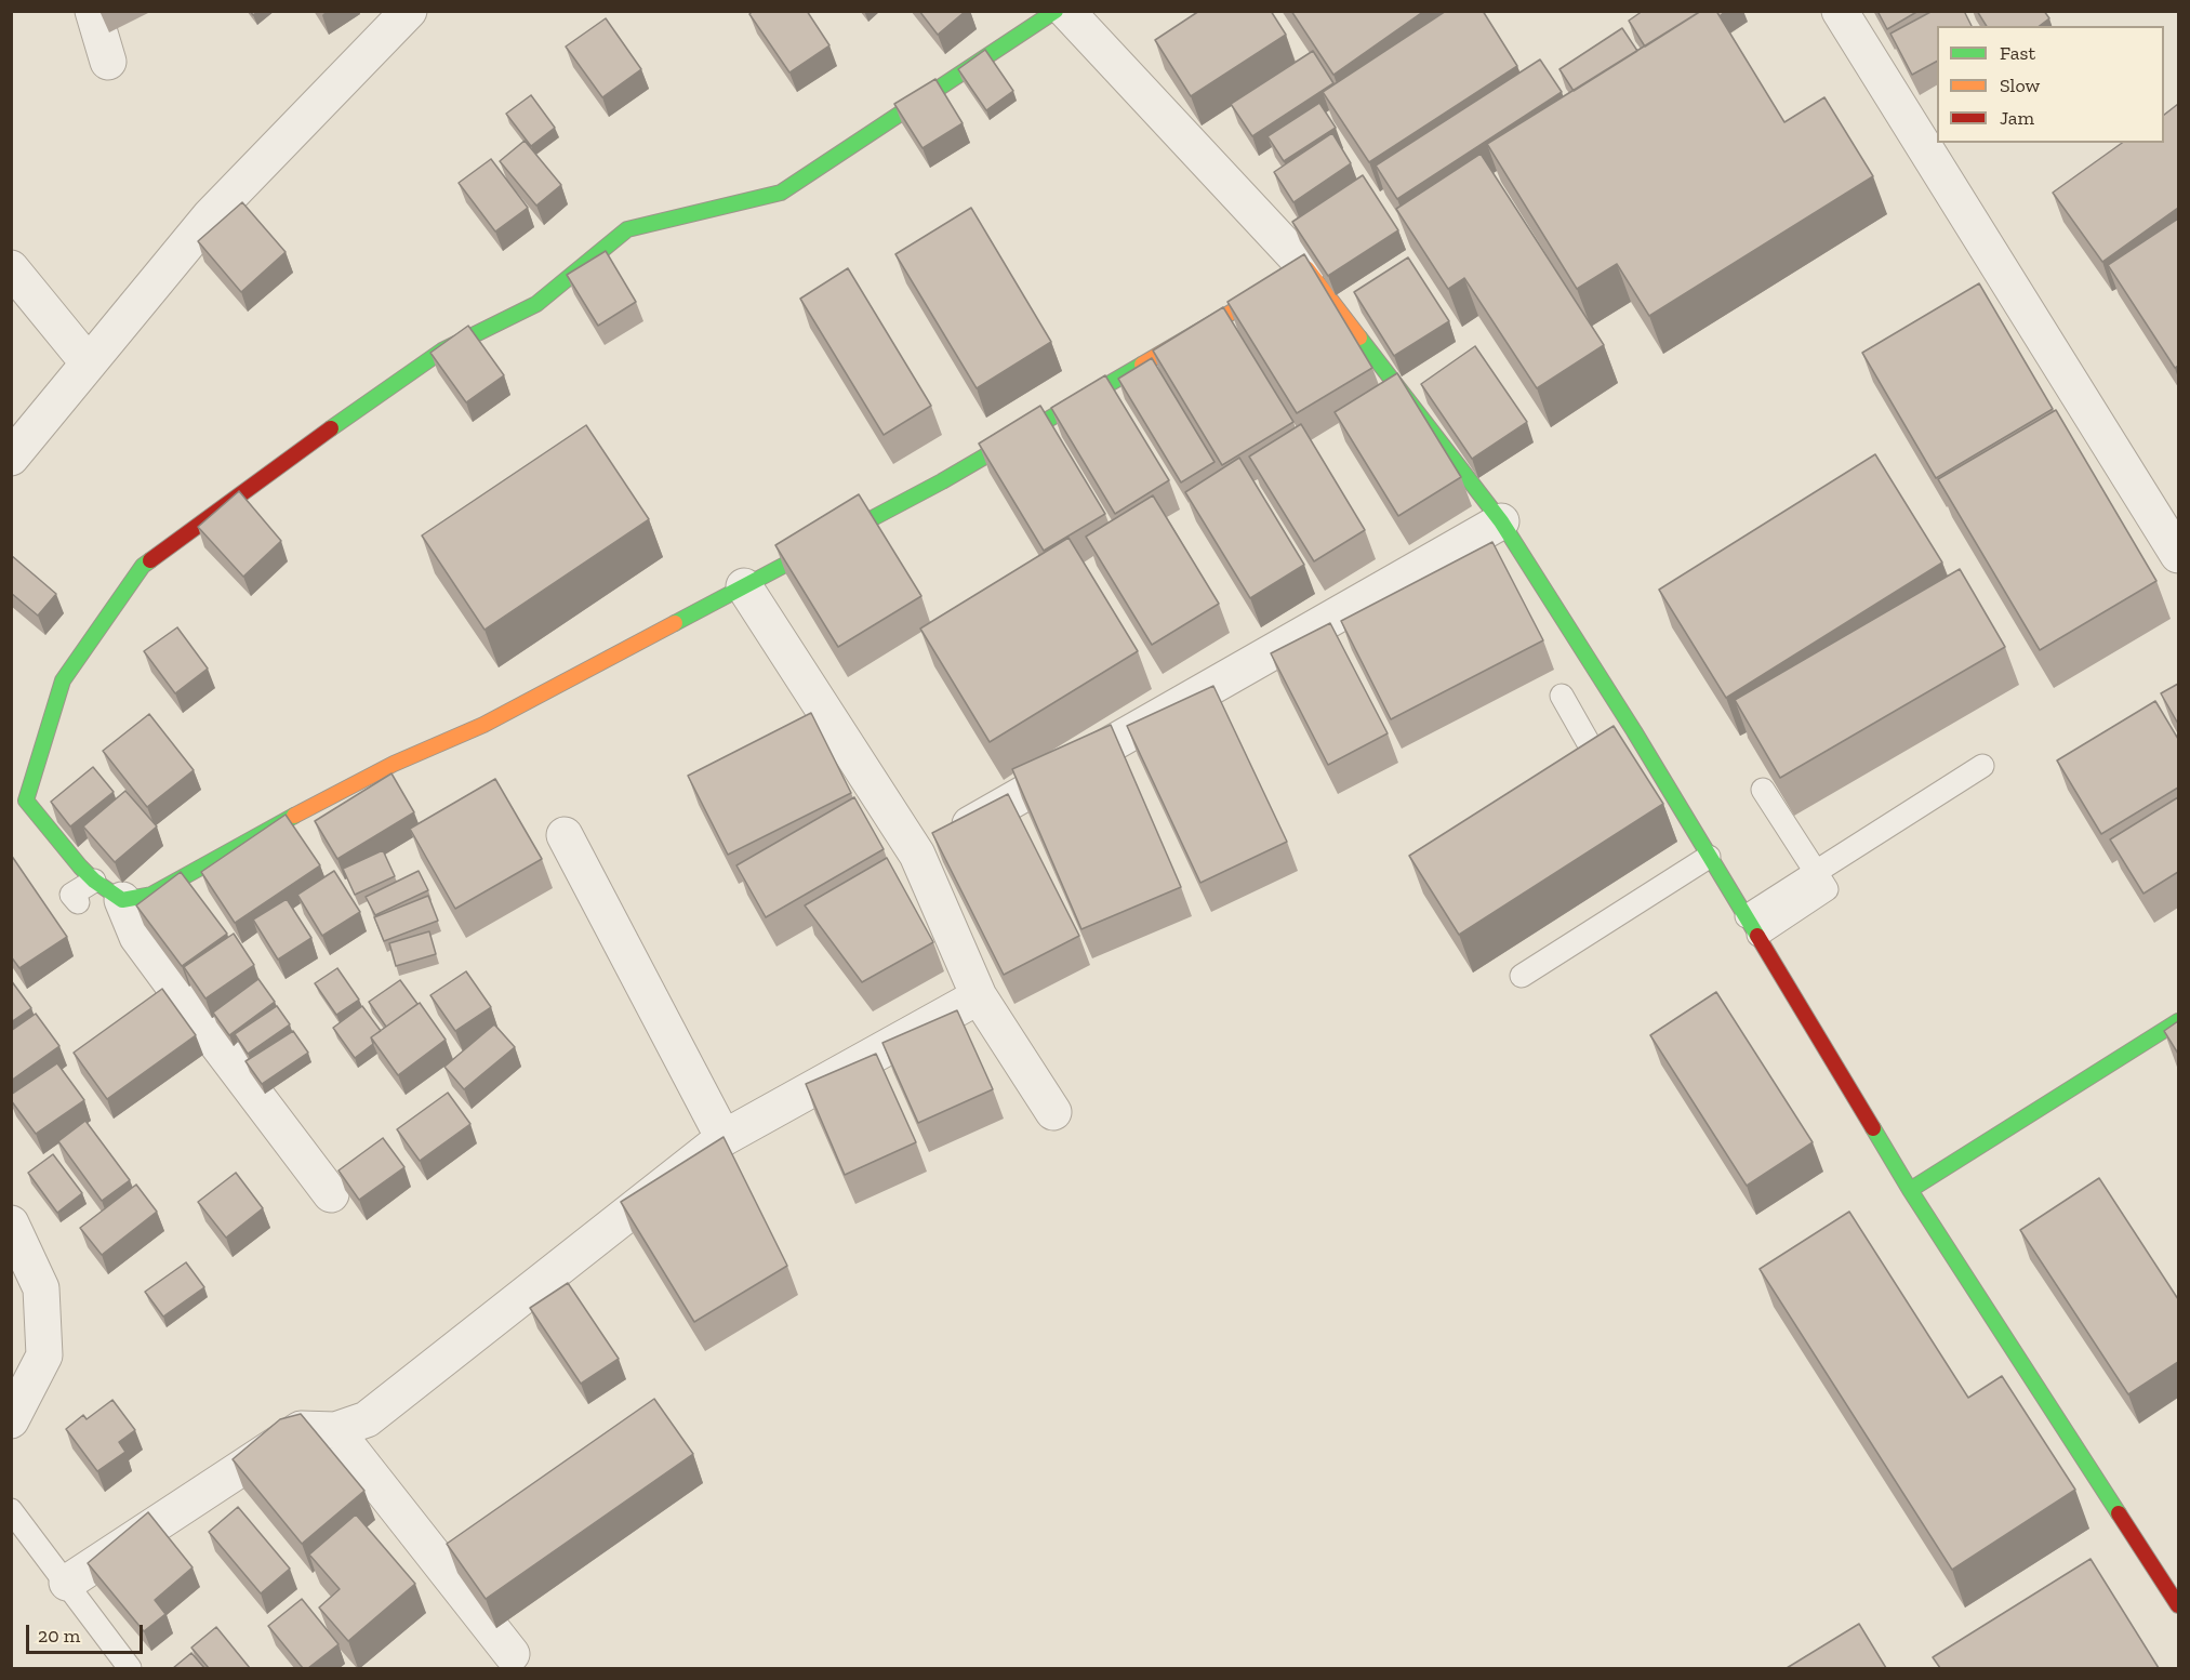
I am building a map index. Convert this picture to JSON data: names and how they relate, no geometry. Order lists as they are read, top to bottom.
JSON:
{
  "legend": ["Fast", "Slow", "Jam"],
  "scale_bar": "20 m"
}
